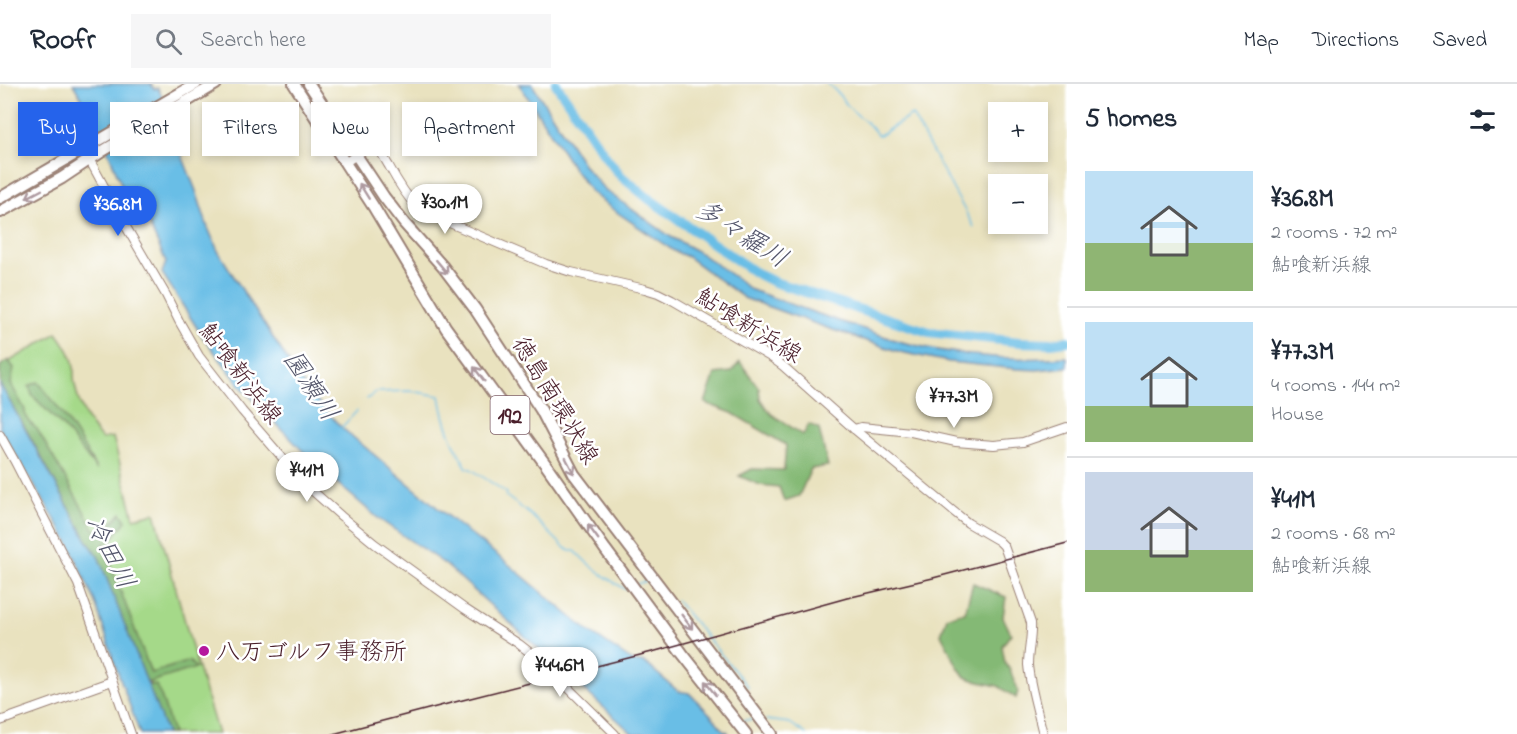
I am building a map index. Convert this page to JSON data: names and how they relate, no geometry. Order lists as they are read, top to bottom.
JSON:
{
  "streets": {
    "highway": ["徳島南環状線", "192"],
    "main road": ["鮎喰新浜線"]
  },
  "water": ["多々羅川", "園瀬川", "冷田川"],
  "places": ["八万ゴルフ事務所"],
  "page": {
    "header": "Roofr",
    "search": "Search here",
    "nav": ["Map", "Directions", "Saved"],
    "heading": "5 homes",
    "map_buttons": ["+", "−"],
    "chip": [
      "Buy",
      "Rent",
      "Filters",
      "New",
      "Apartment"
    ],
    "list": [
      {
        "name": "¥36.8M",
        "note": "2 rooms · 72 m² · 鮎喰新浜線"
      },
      {
        "name": "¥77.3M",
        "note": "4 rooms · 144 m² · House"
      },
      {
        "name": "¥41M",
        "note": "2 rooms · 68 m² · 鮎喰新浜線"
      }
    ],
    "price": [
      "¥30.1M",
      "¥36.8M",
      "¥77.3M",
      "¥41M",
      "¥44.6M"
    ]
  }
}
